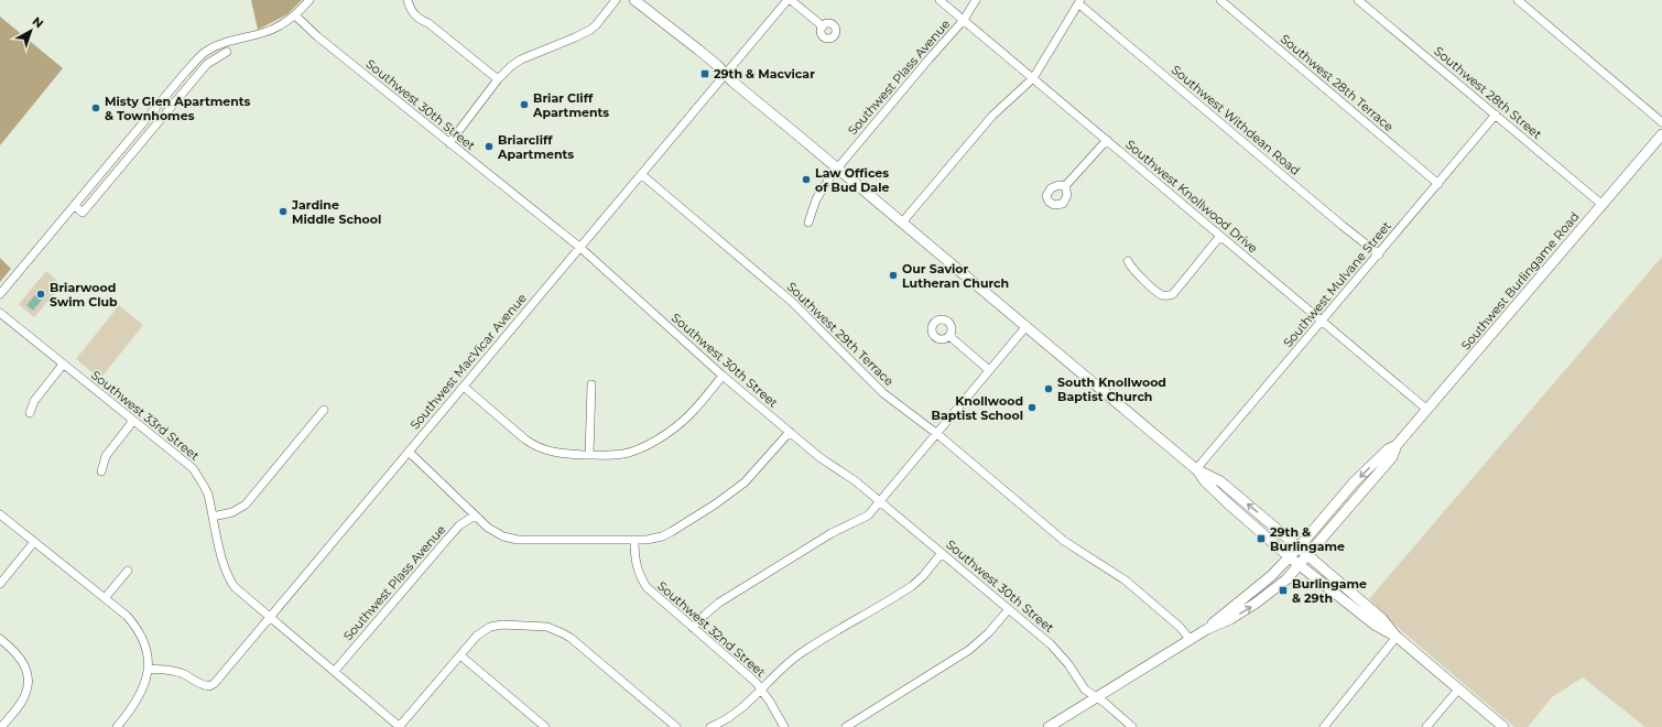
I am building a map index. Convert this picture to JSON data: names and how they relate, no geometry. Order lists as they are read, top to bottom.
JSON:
{
  "streets": {
    "main road": ["Southwest Burlingame Road"],
    "street": [
      "Southwest Plass Avenue",
      "Southwest 28th Terrace",
      "Southwest 28th Street",
      "Southwest 30th Street",
      "Southwest Withdean Road",
      "Southwest Knollwood Drive",
      "Southwest Mulvane Street",
      "Southwest 29th Terrace",
      "Southwest MacVicar Avenue",
      "Southwest 33rd Street",
      "Southwest 32nd Street"
    ]
  },
  "crossings": [
    ["Southwest Plass Avenue", "Southwest Knollwood Drive"],
    ["Southwest Plass Avenue", "Southwest 33rd Street"],
    ["Southwest 28th Terrace", "Southwest Mulvane Street"],
    ["Southwest 28th Street", "Southwest Burlingame Road"],
    ["Southwest 28th Street", "Southwest Mulvane Street"],
    ["Southwest 30th Street", "Southwest Burlingame Road"],
    ["Southwest 30th Street", "Southwest MacVicar Avenue"],
    ["Southwest Withdean Road", "Southwest Mulvane Street"],
    ["Southwest Knollwood Drive", "Southwest Burlingame Road"],
    ["Southwest Knollwood Drive", "Southwest Mulvane Street"],
    ["Southwest Burlingame Road", "Southwest 29th Terrace"],
    ["Southwest 29th Terrace", "Southwest MacVicar Avenue"],
    ["Southwest MacVicar Avenue", "Southwest 33rd Street"]
  ],
  "places": {
    "transit": ["29th & Macvicar", "29th & Burlingame", "Burlingame & 29th"],
    "other": [
      "Briar Cliff Apartments",
      "Misty Glen Apartments & Townhomes",
      "Briarcliff Apartments",
      "Law Offices of Bud Dale",
      "Jardine Middle School",
      "Our Savior Lutheran Church",
      "Briarwood Swim Club",
      "South Knollwood Baptist Church",
      "Knollwood Baptist School"
    ]
  },
  "north": "top right"
}
